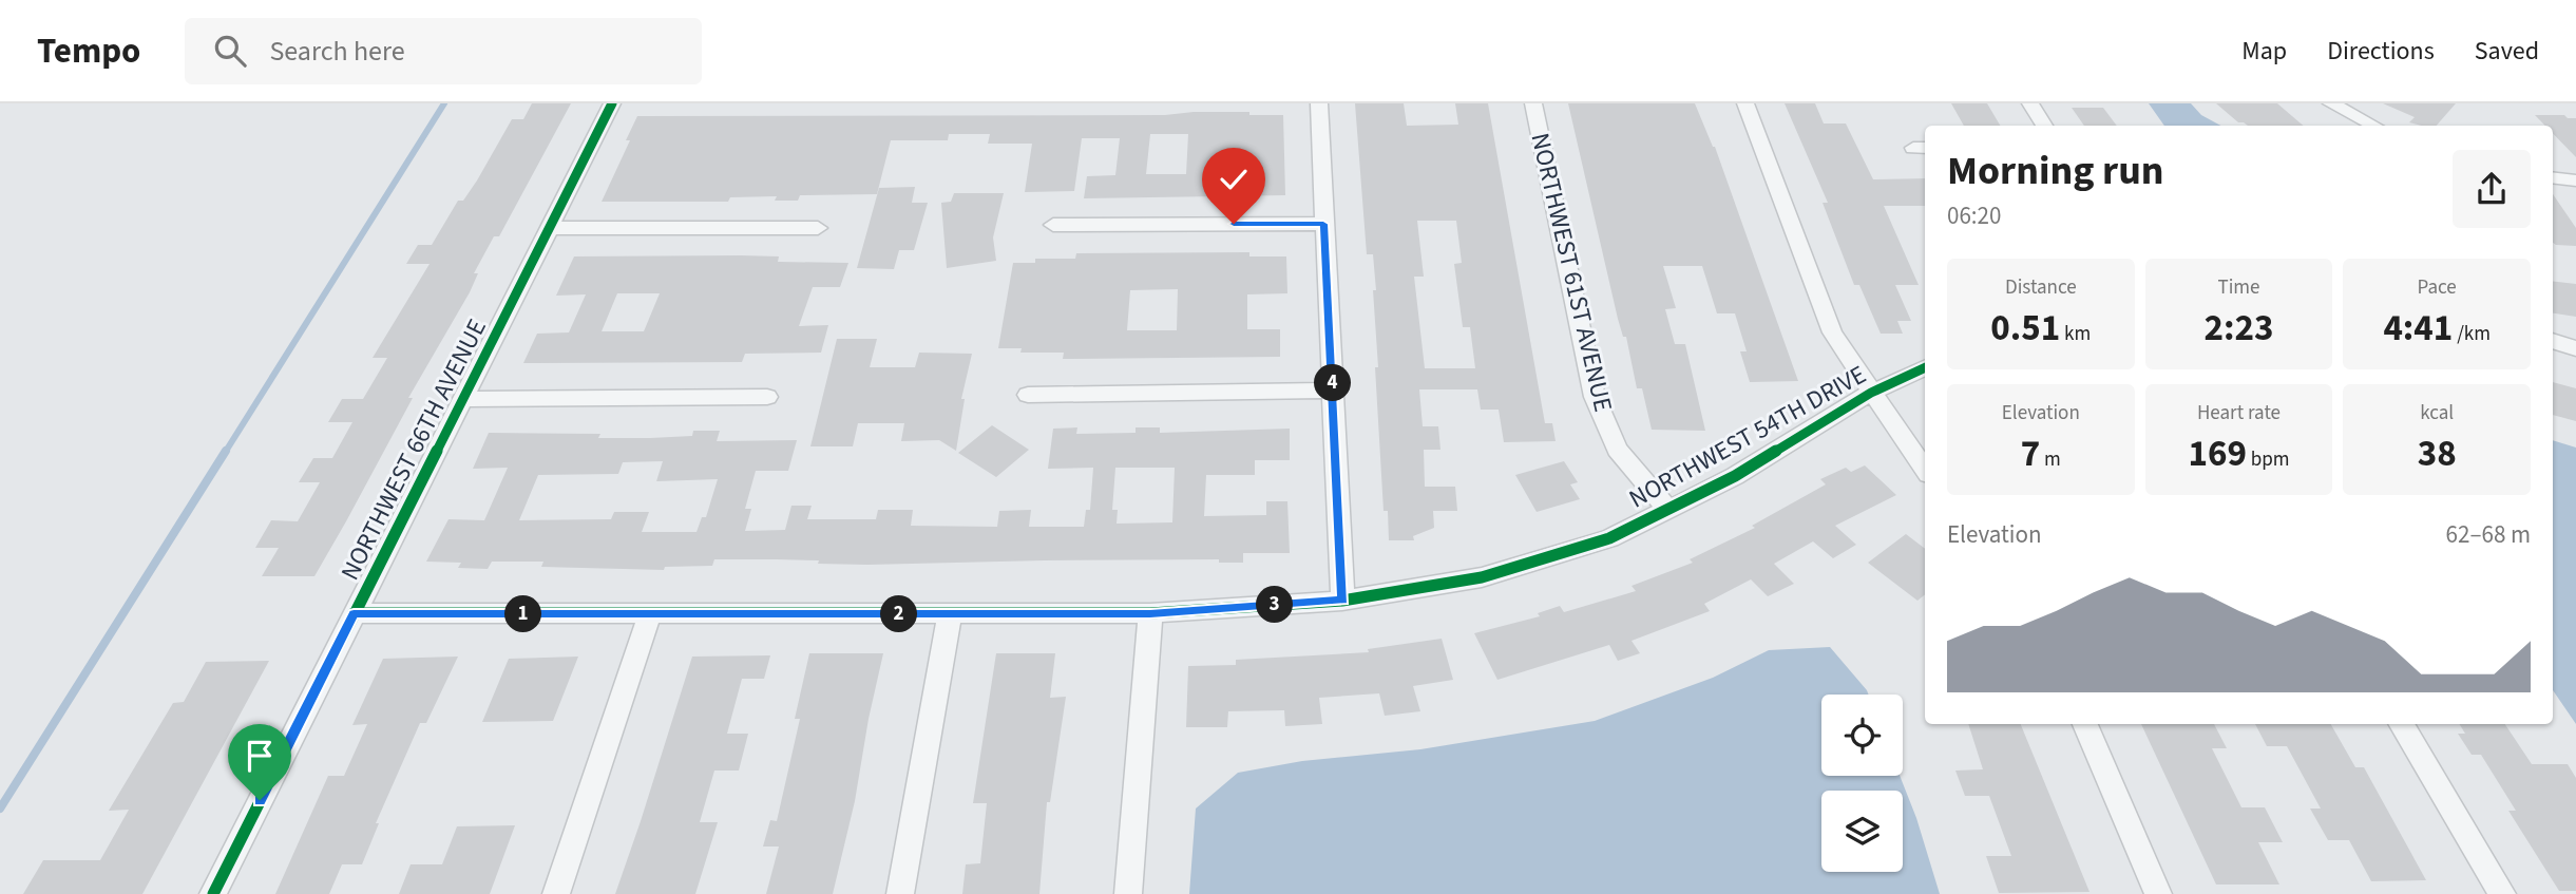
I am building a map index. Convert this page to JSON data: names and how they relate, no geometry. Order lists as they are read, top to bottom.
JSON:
{
  "streets": {
    "street": ["NORTHWEST 61ST AVENUE", "NORTHWEST 54TH DRIVE", "NORTHWEST 66TH AVENUE"]
  },
  "crossings": [
    ["NORTHWEST 61ST AVENUE", "NORTHWEST 54TH DRIVE"],
    ["NORTHWEST 54TH DRIVE", "NORTHWEST 66TH AVENUE"]
  ],
  "page": {
    "header": "Tempo",
    "search": "Search here",
    "nav": ["Map", "Directions", "Saved"],
    "heading": ["Morning run", "06:20"],
    "stats": [
      ["Distance", "0.51 km"],
      ["Time", "2:23"],
      ["Pace", "4:41 /km"],
      ["Elevation", "7 m"],
      ["Heart rate", "169 bpm"],
      ["kcal", "38"]
    ],
    "pins": [
      "4",
      "3",
      "1",
      "2"
    ],
    "chart": ["Elevation", "62–68 m"]
  }
}
